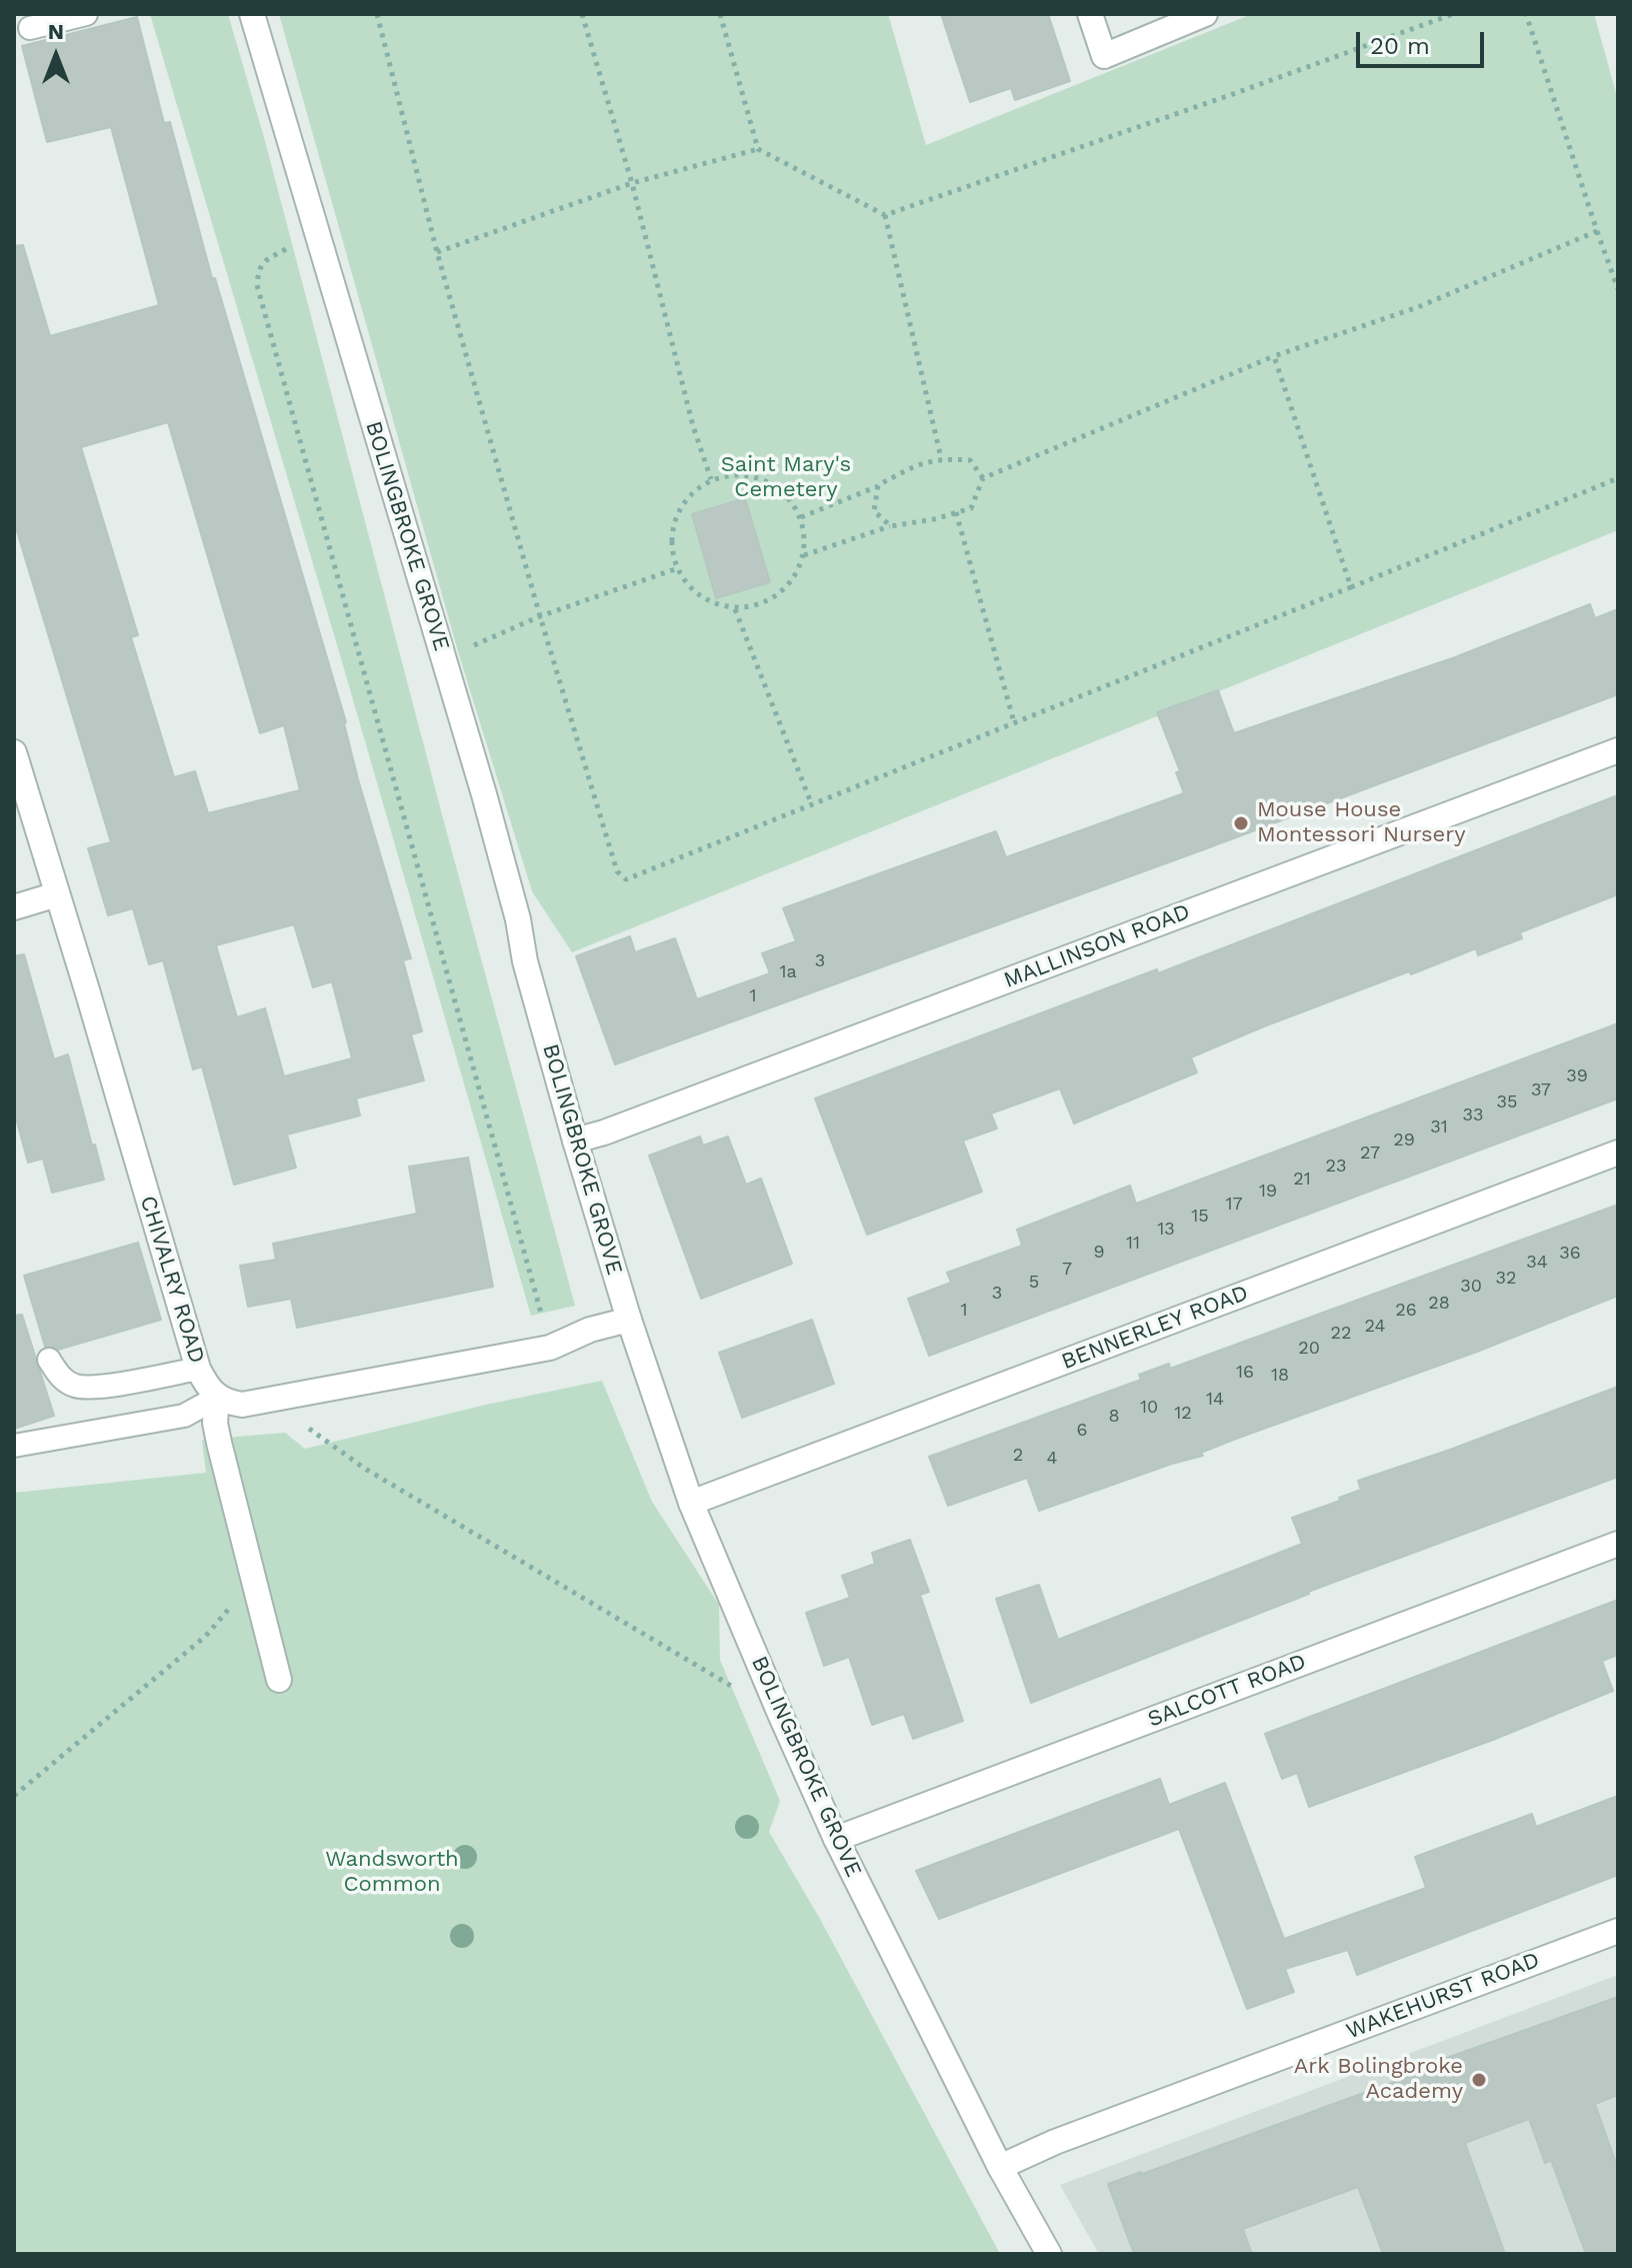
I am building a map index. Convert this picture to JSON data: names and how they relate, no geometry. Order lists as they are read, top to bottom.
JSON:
{
  "streets": {
    "street": [
      "BOLINGBROKE GROVE",
      "MALLINSON ROAD",
      "CHIVALRY ROAD",
      "BENNERLEY ROAD",
      "SALCOTT ROAD",
      "WAKEHURST ROAD"
    ]
  },
  "crossings": [
    ["BOLINGBROKE GROVE", "MALLINSON ROAD"],
    ["BOLINGBROKE GROVE", "BENNERLEY ROAD"],
    ["BOLINGBROKE GROVE", "SALCOTT ROAD"],
    ["BOLINGBROKE GROVE", "WAKEHURST ROAD"]
  ],
  "parks": ["Saint Mary's Cemetery", "Wandsworth Common"],
  "places": ["Mouse House Montessori Nursery", "Ark Bolingbroke Academy"],
  "house_numbers": [
    "3",
    "1a",
    "1",
    "39",
    "37",
    "35",
    "33",
    "31",
    "29",
    "27",
    "23",
    "21",
    "19",
    "17",
    "15",
    "13",
    "11",
    "9",
    "36",
    "34",
    "7",
    "32",
    "5",
    "30",
    "3",
    "28",
    "1",
    "26",
    "24",
    "22",
    "20",
    "16",
    "18",
    "14",
    "10",
    "12",
    "8",
    "6",
    "2",
    "4"
  ],
  "scale_bar": "20 m",
  "north": "top"
}
